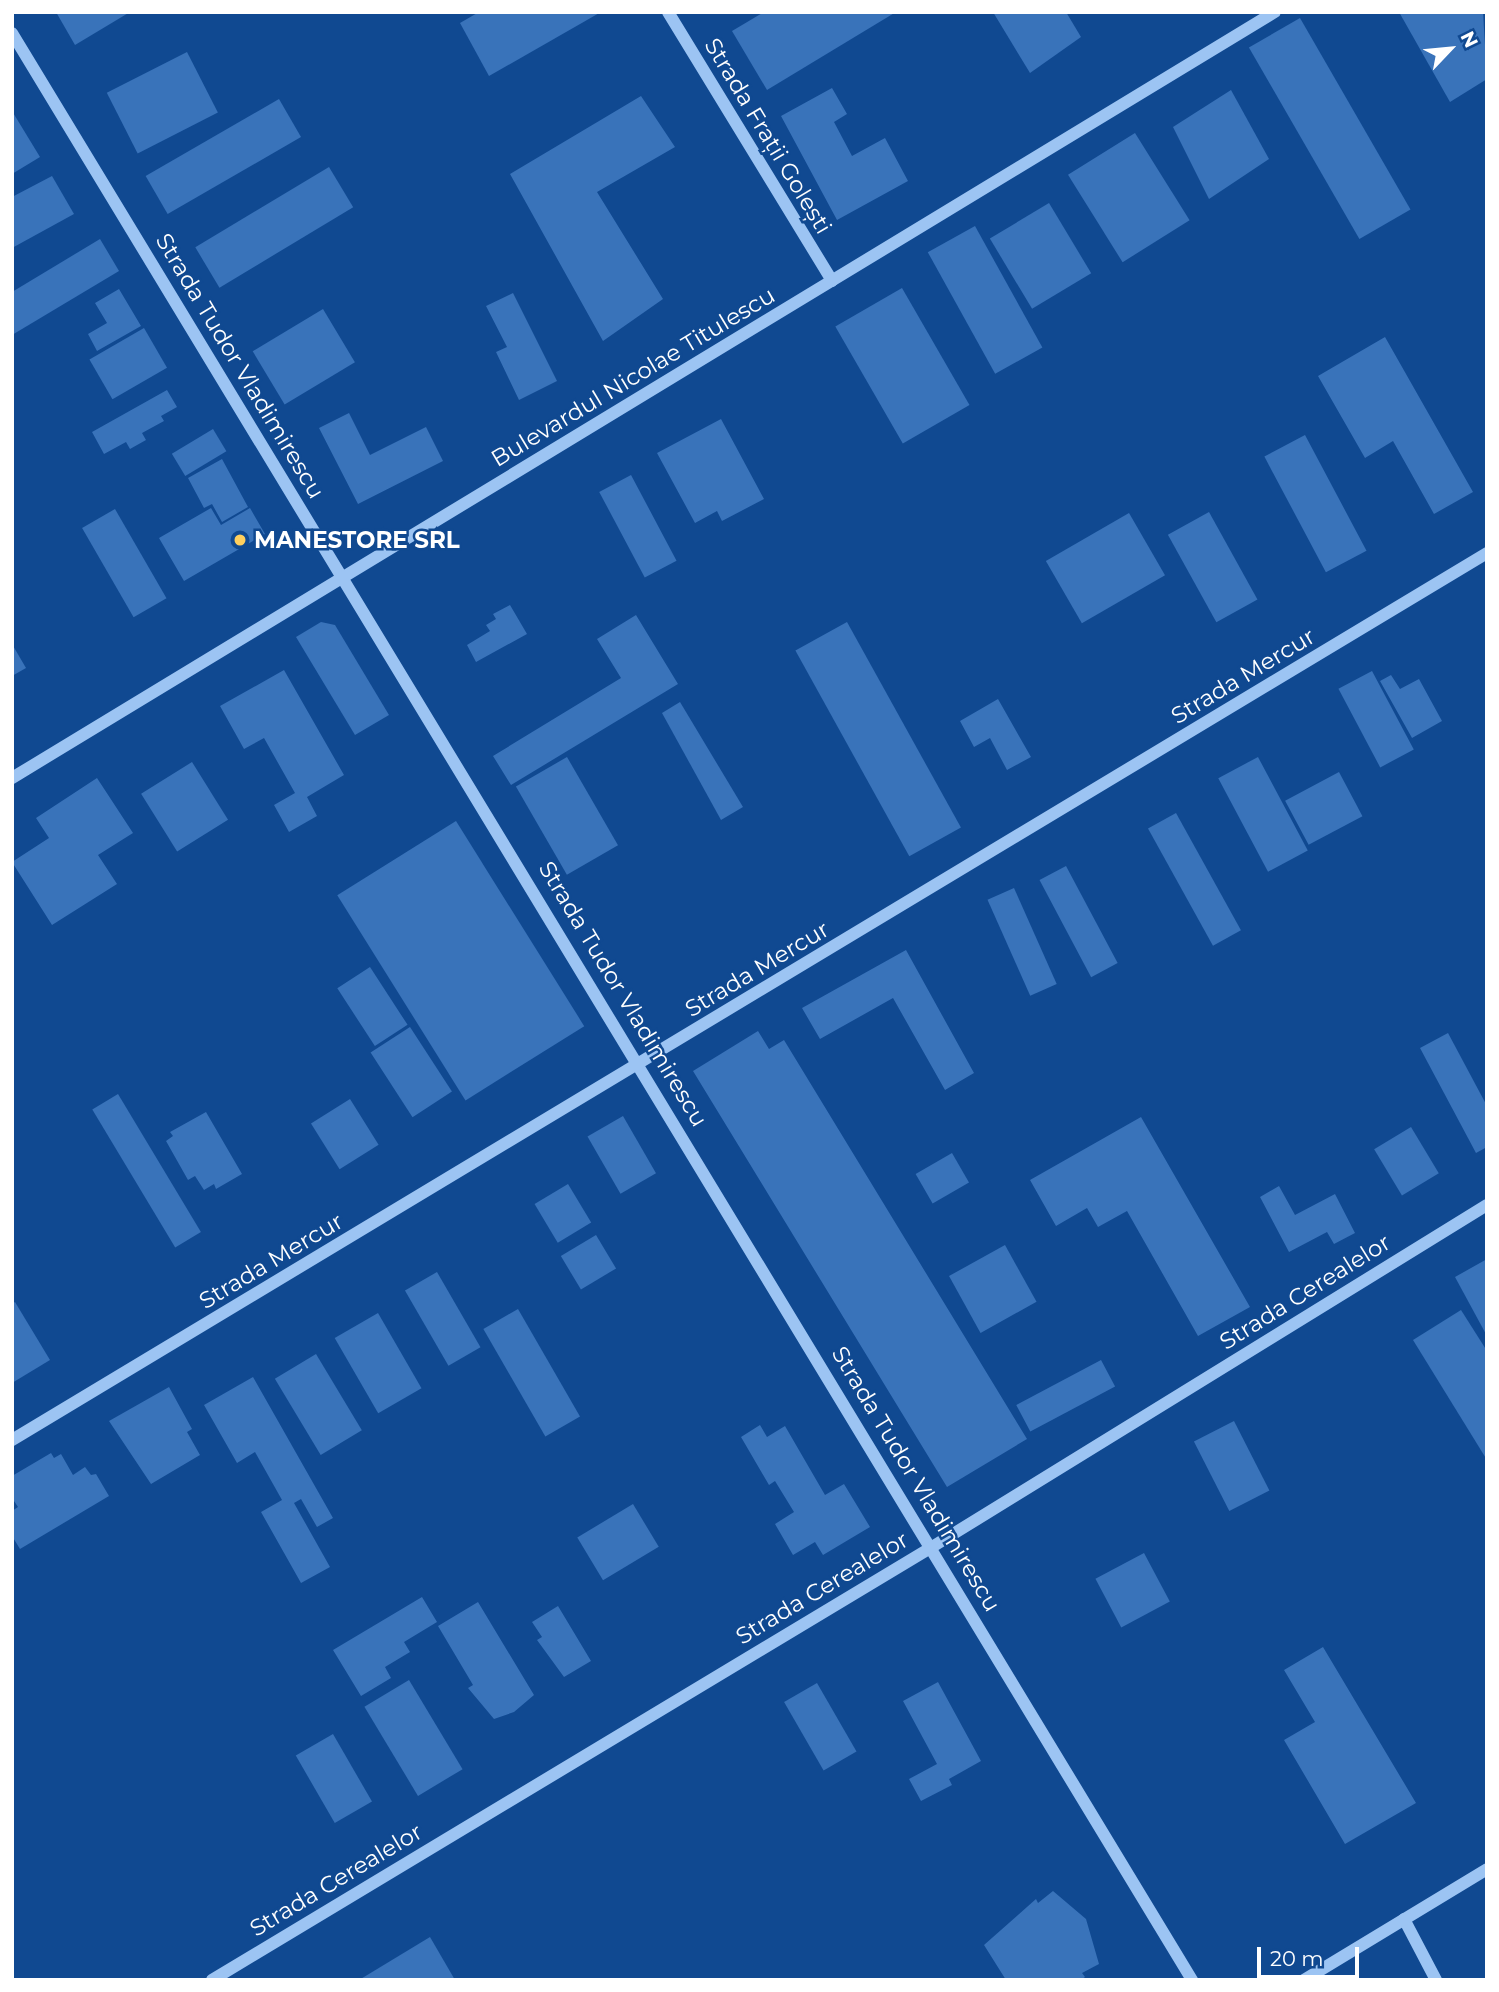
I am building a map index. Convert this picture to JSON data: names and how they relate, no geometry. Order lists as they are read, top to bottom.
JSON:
{
  "streets": {
    "street": [
      "Strada Frații Golești",
      "Strada Tudor Vladimirescu",
      "Bulevardul Nicolae Titulescu",
      "Strada Mercur",
      "Strada Cerealelor"
    ]
  },
  "crossings": [
    ["Strada Frații Golești", "Bulevardul Nicolae Titulescu"],
    ["Strada Tudor Vladimirescu", "Bulevardul Nicolae Titulescu"],
    ["Strada Tudor Vladimirescu", "Strada Mercur"],
    ["Strada Tudor Vladimirescu", "Strada Cerealelor"]
  ],
  "places": ["MANESTORE SRL"],
  "scale_bar": "20 m",
  "north": "top right"
}
